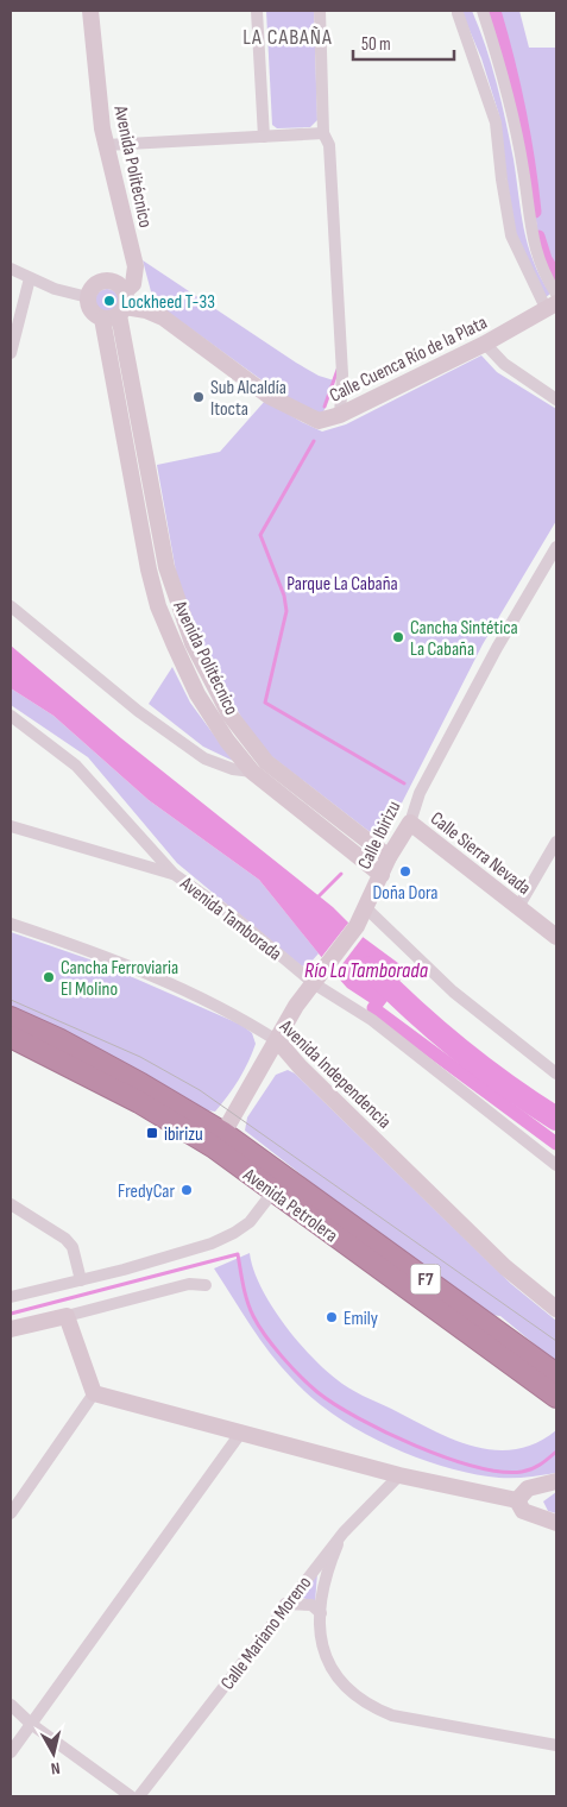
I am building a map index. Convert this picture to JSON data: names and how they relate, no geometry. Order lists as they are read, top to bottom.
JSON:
{
  "streets": {
    "highway": ["Avenida Petrolera", "F7"],
    "main road": [
      "Avenida Politécnico",
      "Calle Cuenca Río de la Plata",
      "Calle Ibirizu",
      "Calle Sierra Nevada",
      "Avenida Independencia"
    ],
    "street": ["Avenida Tamborada", "Calle Mariano Moreno"]
  },
  "crossings": [
    ["Avenida Politécnico", "Calle Cuenca Río de la Plata"],
    ["Avenida Politécnico", "Calle Ibirizu"],
    ["Calle Ibirizu", "Calle Sierra Nevada"],
    ["Calle Ibirizu", "Avenida Tamborada"],
    ["Calle Ibirizu", "Avenida Independencia"],
    ["Calle Ibirizu", "Avenida Petrolera"]
  ],
  "districts": ["LA CABAÑA"],
  "water": ["Río La Tamborada"],
  "parks": ["Parque La Cabaña"],
  "places": {
    "other": [
      "Lockheed T-33",
      "Sub Alcaldía Itocta",
      "Cancha Sintética La Cabaña",
      "Doña Dora",
      "Cancha Ferroviaria El Molino",
      "FredyCar",
      "Emily"
    ],
    "transit": ["ibirizu"]
  },
  "scale_bar": "50 m",
  "north": "bottom"
}
